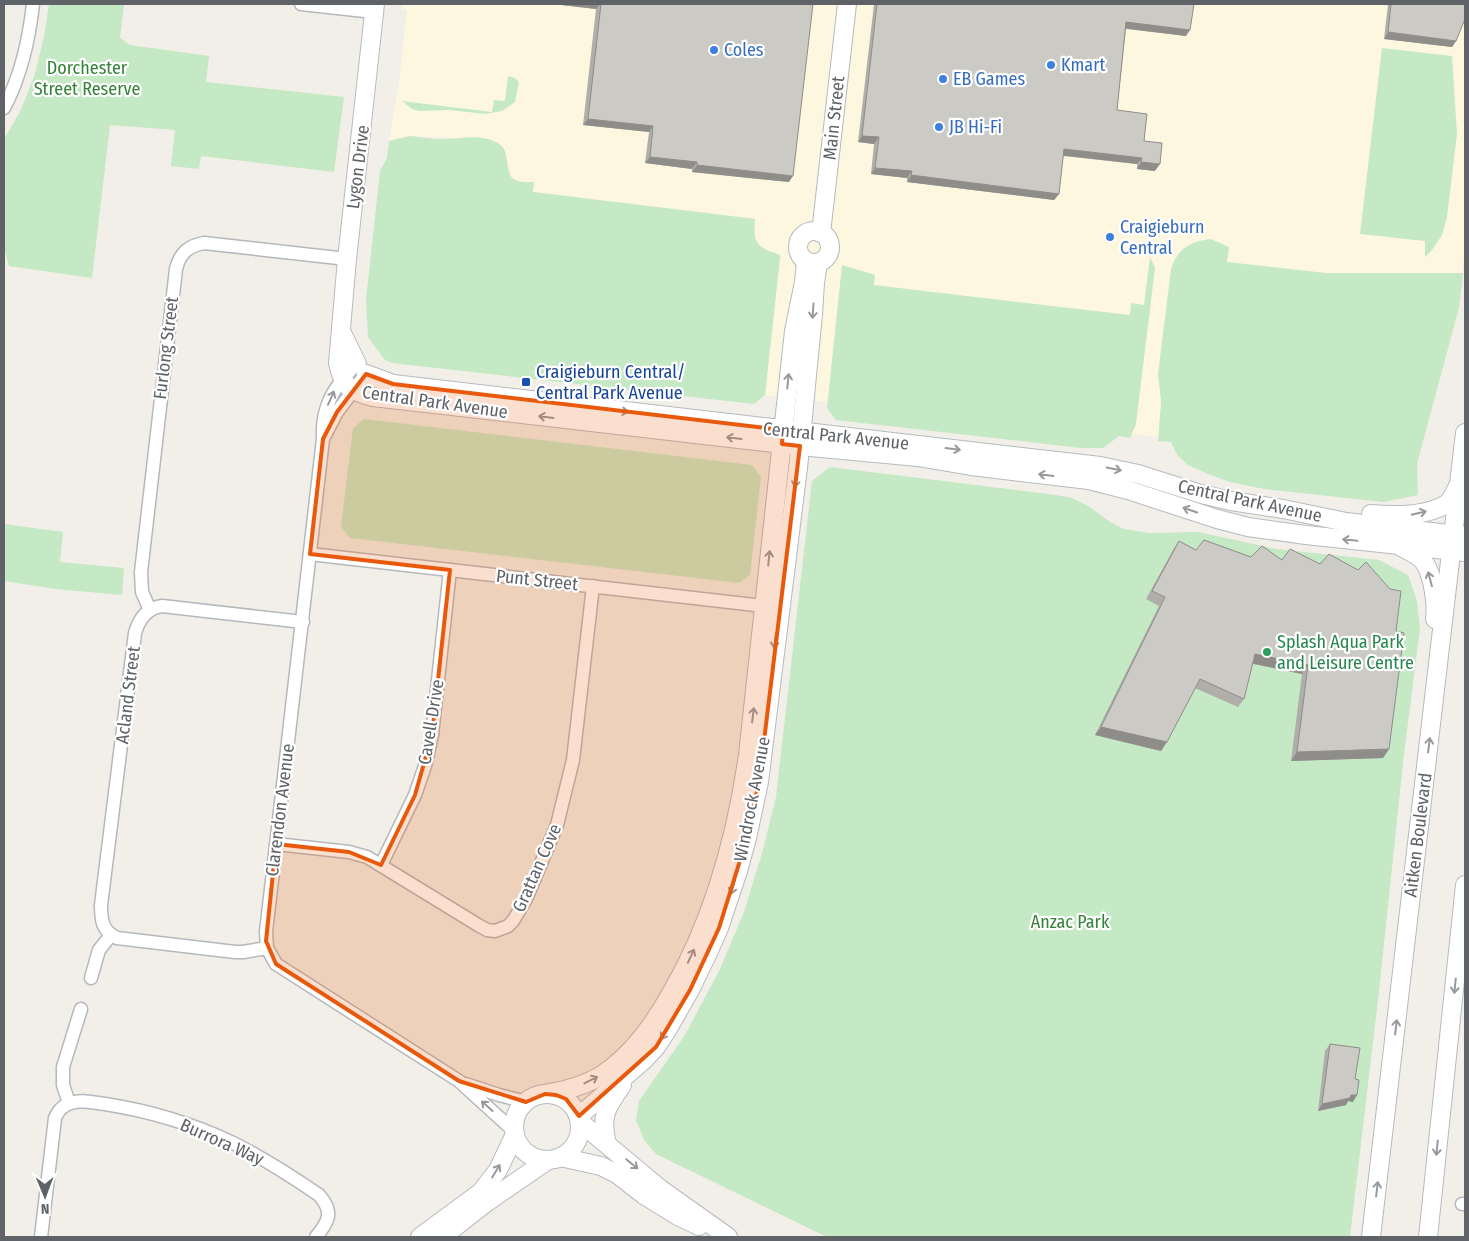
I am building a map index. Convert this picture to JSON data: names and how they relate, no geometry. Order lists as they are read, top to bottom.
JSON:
{
  "streets": {
    "street": [
      "Main Street",
      "Lygon Drive",
      "Furlong Street",
      "Central Park Avenue",
      "Punt Street",
      "Acland Street",
      "Cavell Drive",
      "Windrock Avenue",
      "Clarendon Avenue",
      "Aitken Boulevard",
      "Grattan Cove",
      "Burrora Way"
    ]
  },
  "crossings": [
    ["Lygon Drive", "Furlong Street"],
    ["Lygon Drive", "Central Park Avenue"],
    ["Furlong Street", "Acland Street"],
    ["Central Park Avenue", "Windrock Avenue"],
    ["Central Park Avenue", "Clarendon Avenue"],
    ["Central Park Avenue", "Aitken Boulevard"],
    ["Punt Street", "Cavell Drive"],
    ["Punt Street", "Windrock Avenue"],
    ["Punt Street", "Clarendon Avenue"],
    ["Punt Street", "Grattan Cove"],
    ["Cavell Drive", "Grattan Cove"],
    ["Clarendon Avenue", "Grattan Cove"]
  ],
  "parks": ["Dorchester Street Reserve", "Anzac Park"],
  "places": {
    "other": [
      "Coles",
      "Kmart",
      "EB Games",
      "JB Hi-Fi",
      "Craigieburn Central",
      "Splash Aqua Park and Leisure Centre"
    ],
    "transit": ["Craigieburn Central/ Central Park Avenue"]
  },
  "north": "bottom"
}
